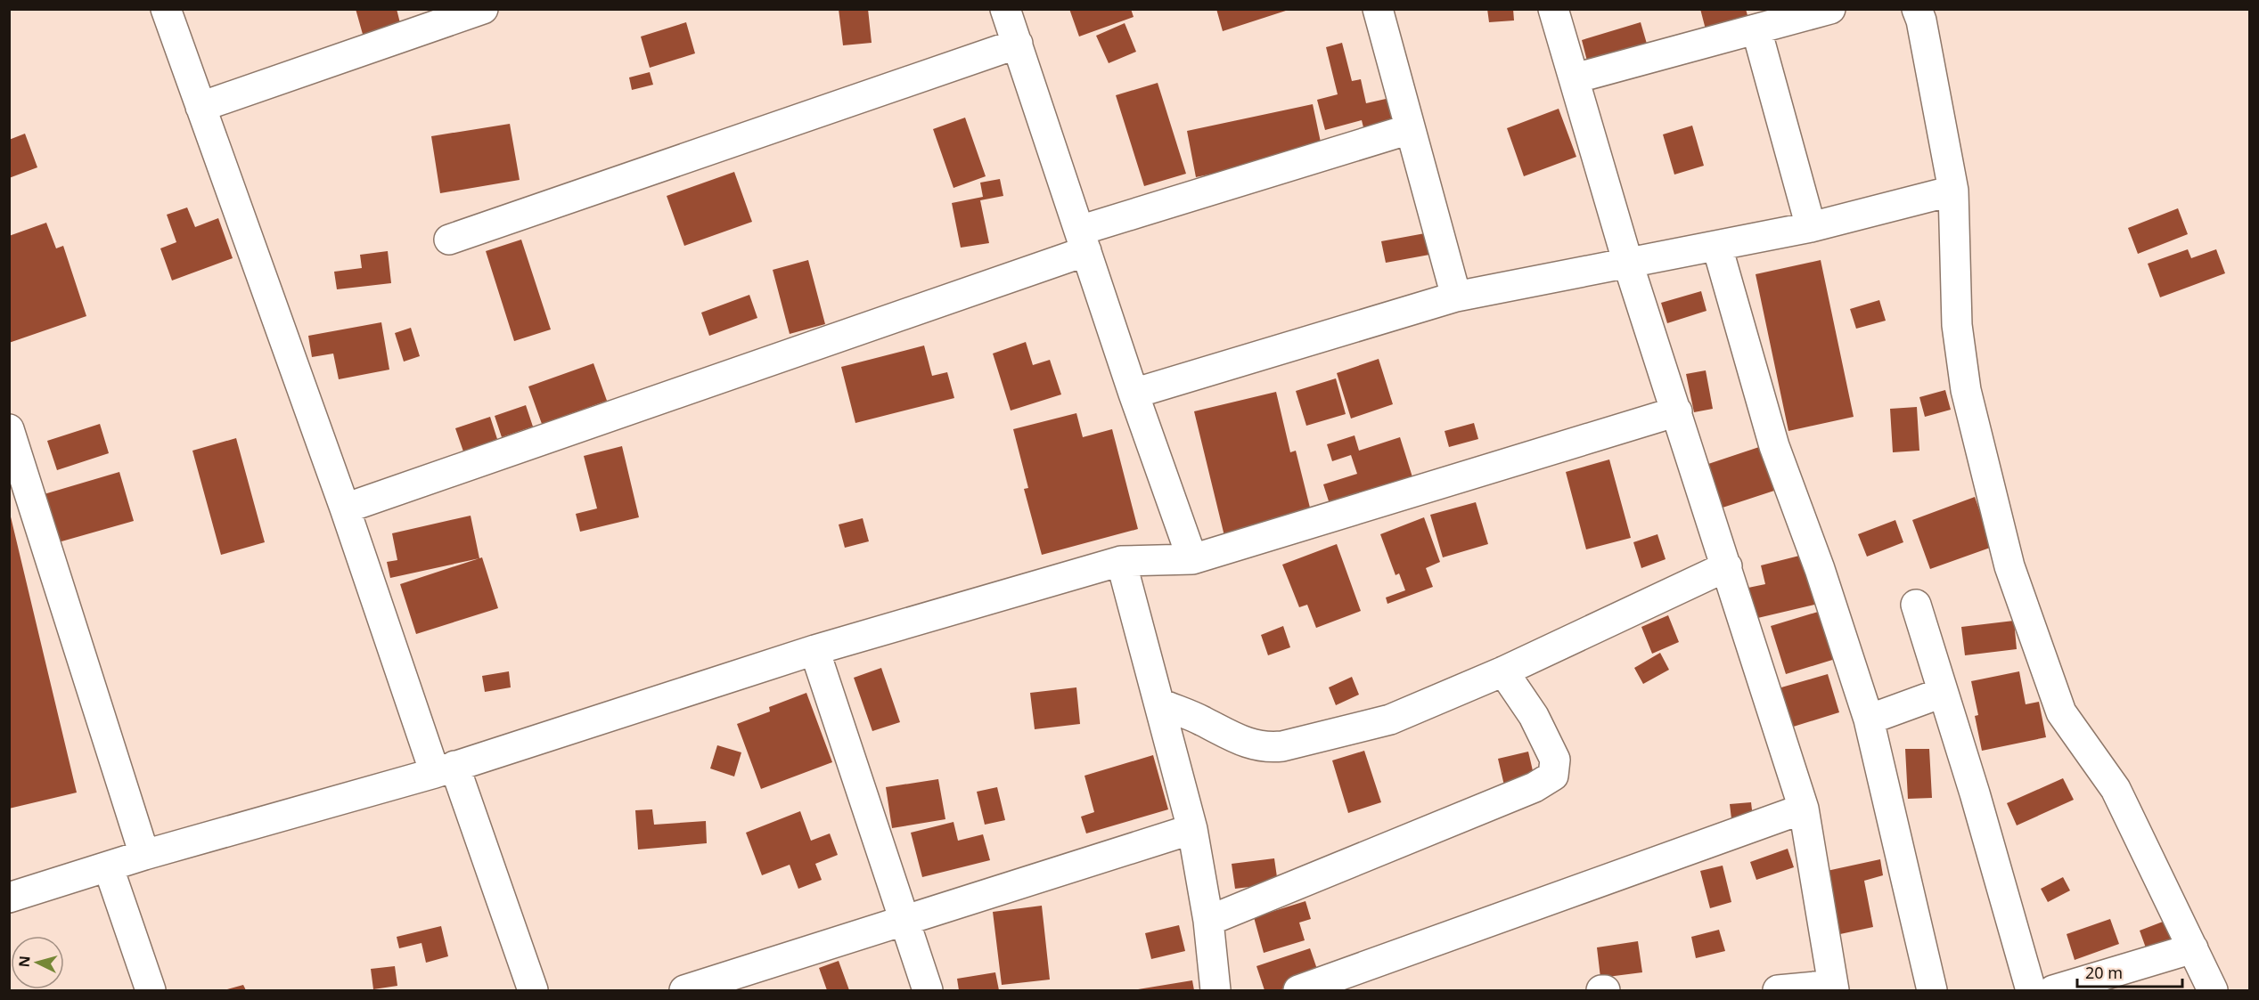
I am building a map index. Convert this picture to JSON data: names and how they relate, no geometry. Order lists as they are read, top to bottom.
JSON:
{
  "scale_bar": "20 m",
  "north": "left"
}
